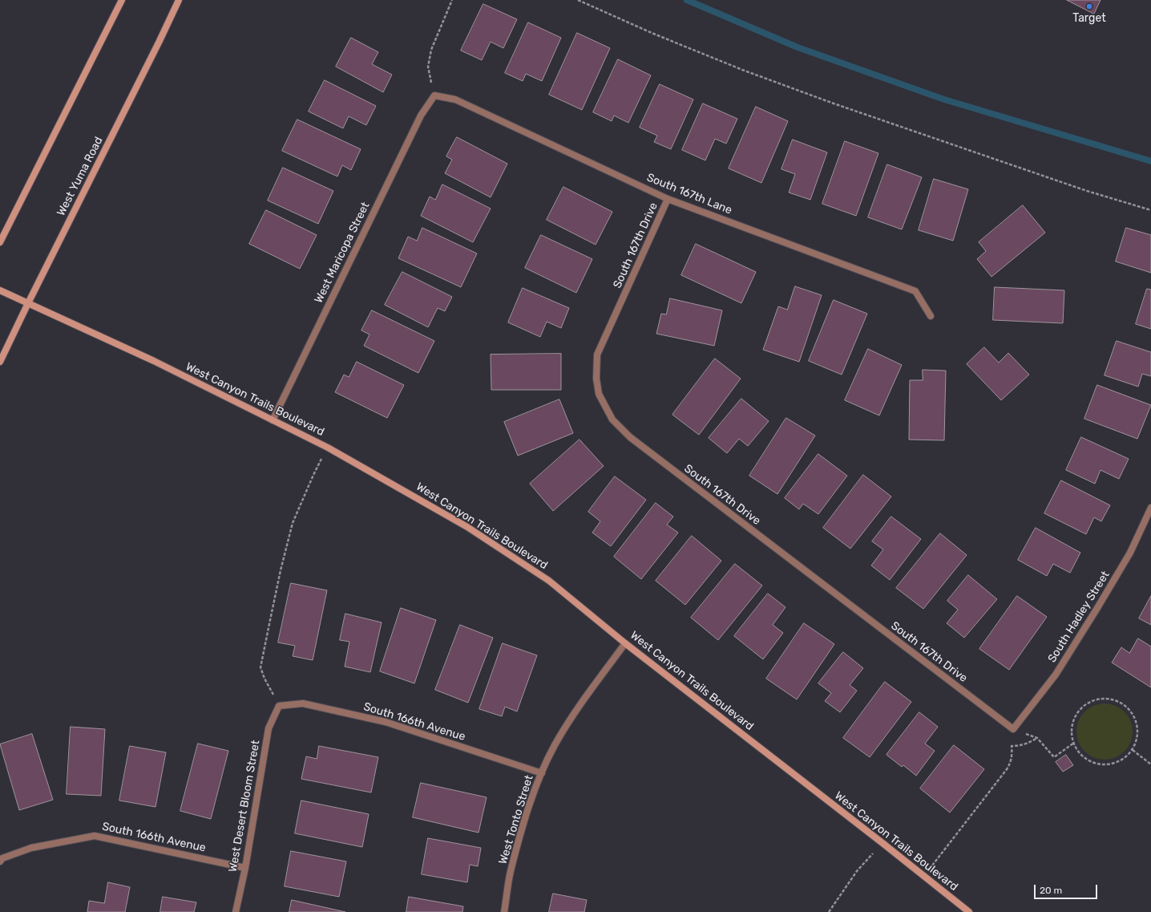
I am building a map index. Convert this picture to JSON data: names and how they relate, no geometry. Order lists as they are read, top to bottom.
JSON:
{
  "streets": {
    "street": [
      "West Yuma Road",
      "South 167th Lane",
      "South 167th Drive",
      "West Maricopa Street",
      "West Canyon Trails Boulevard",
      "South Hadley Street",
      "South 166th Avenue",
      "West Desert Bloom Street",
      "West Tonto Street"
    ]
  },
  "crossings": [
    ["West Yuma Road", "West Canyon Trails Boulevard"],
    ["South 167th Lane", "South 167th Drive"],
    ["South 167th Lane", "West Maricopa Street"],
    ["South 167th Drive", "South Hadley Street"],
    ["West Maricopa Street", "West Canyon Trails Boulevard"],
    ["West Canyon Trails Boulevard", "West Tonto Street"],
    ["South 166th Avenue", "West Desert Bloom Street"],
    ["South 166th Avenue", "West Tonto Street"]
  ],
  "places": ["Target"],
  "scale_bar": "20 m"
}
